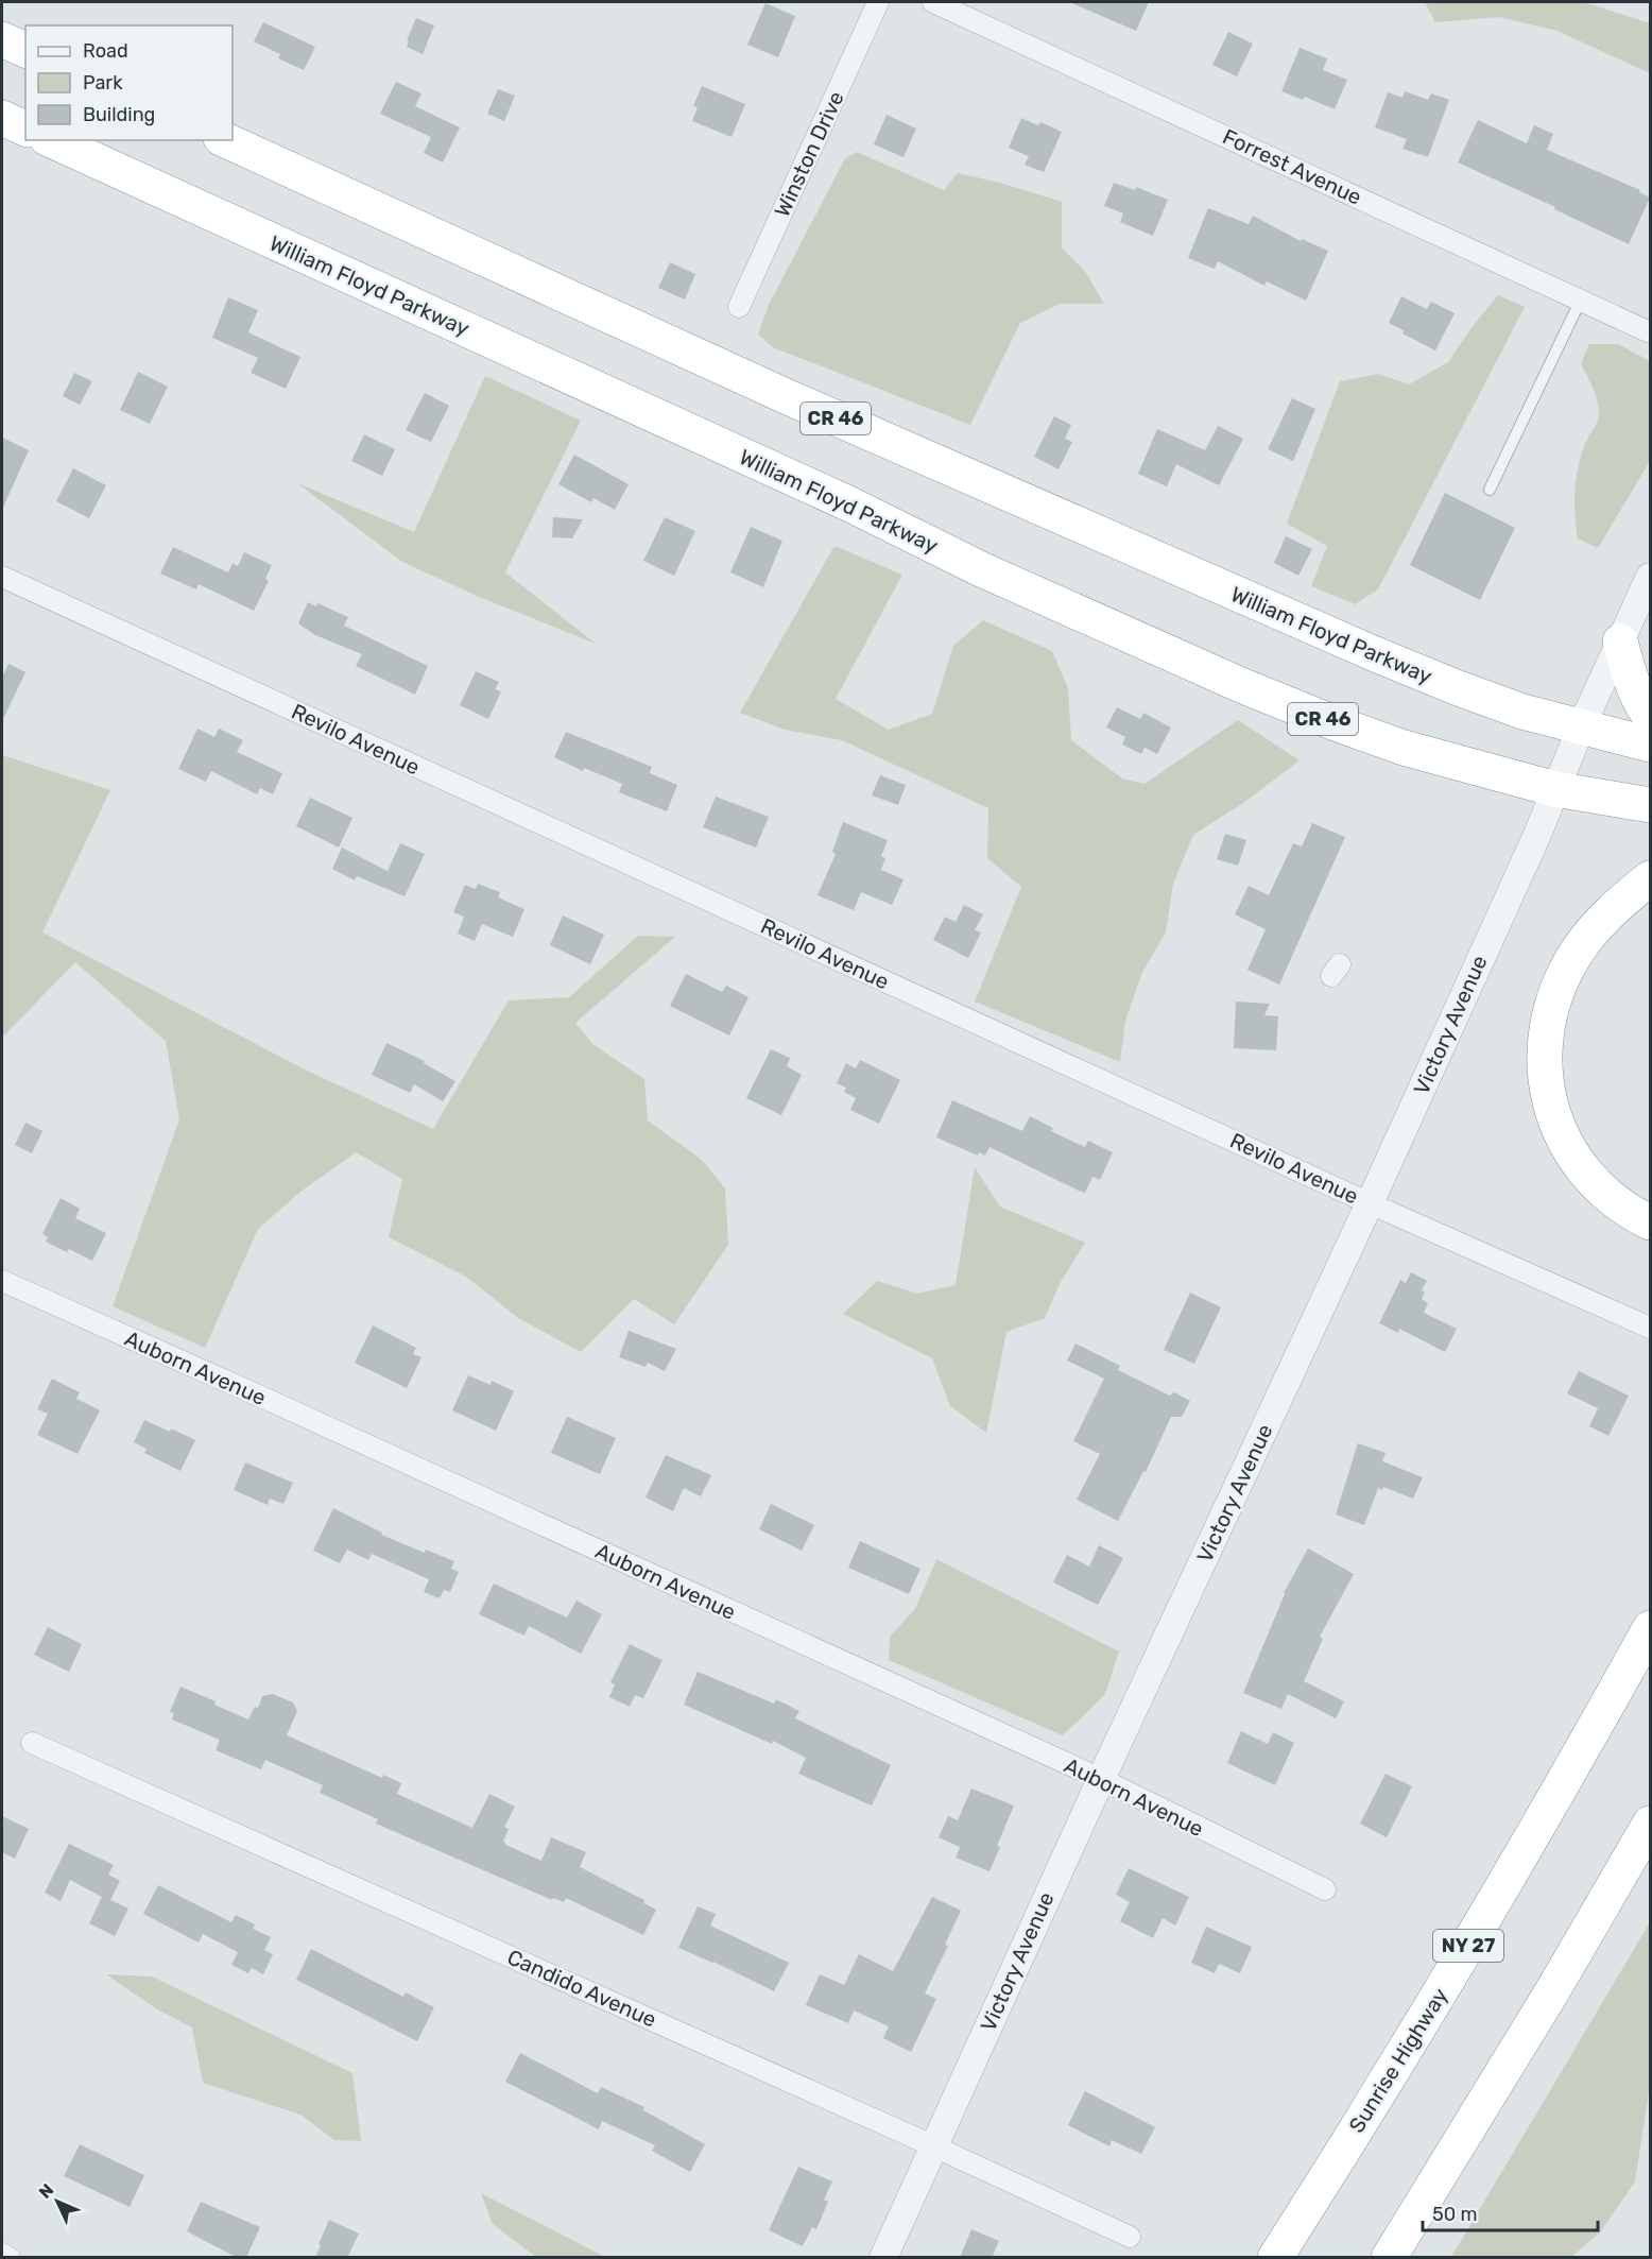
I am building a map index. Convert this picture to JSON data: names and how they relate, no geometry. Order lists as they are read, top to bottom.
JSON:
{
  "streets": {
    "highway": [
      "William Floyd Parkway",
      "CR 46",
      "NY 27",
      "Sunrise Highway"
    ],
    "street": [
      "Winston Drive",
      "Forrest Avenue",
      "Revilo Avenue",
      "Victory Avenue",
      "Auborn Avenue",
      "Candido Avenue"
    ]
  },
  "crossings": [
    ["William Floyd Parkway", "Victory Avenue"],
    ["Revilo Avenue", "Victory Avenue"],
    ["Victory Avenue", "Auborn Avenue"],
    ["Victory Avenue", "Candido Avenue"]
  ],
  "legend": ["Road", "Park", "Building"],
  "scale_bar": "50 m",
  "north": "top left"
}
